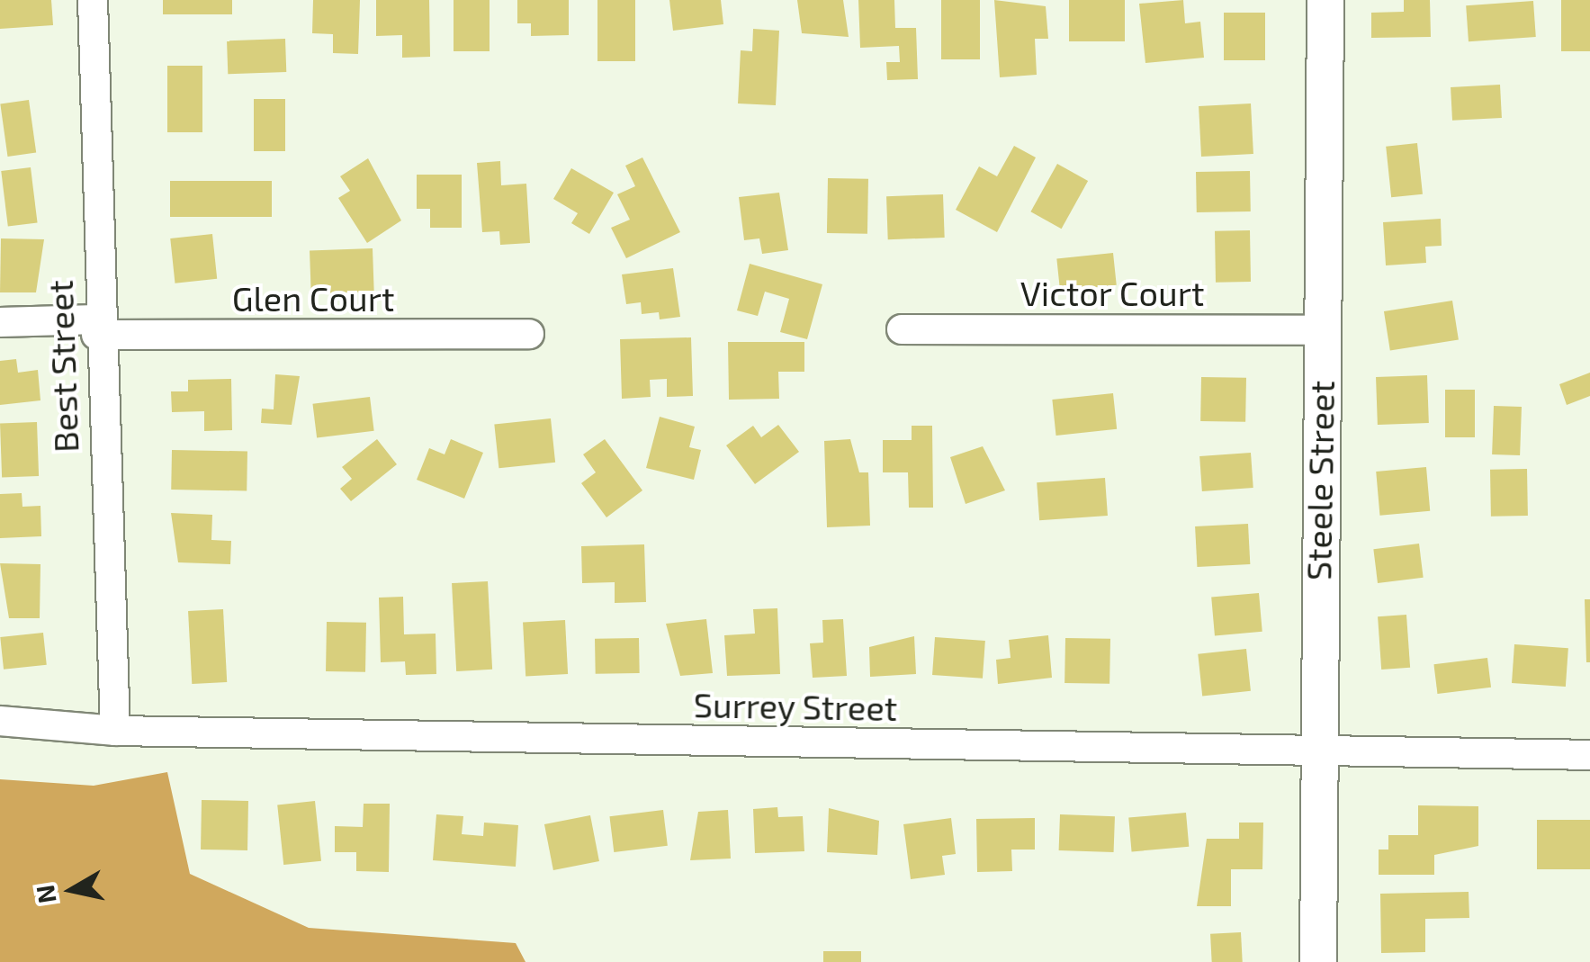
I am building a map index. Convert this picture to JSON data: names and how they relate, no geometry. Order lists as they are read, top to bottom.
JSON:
{
  "streets": {
    "street": [
      "Victor Court",
      "Glen Court",
      "Best Street",
      "Steele Street",
      "Surrey Street"
    ]
  },
  "crossings": [
    ["Victor Court", "Steele Street"],
    ["Glen Court", "Best Street"],
    ["Best Street", "Surrey Street"],
    ["Steele Street", "Surrey Street"]
  ],
  "north": "left"
}
